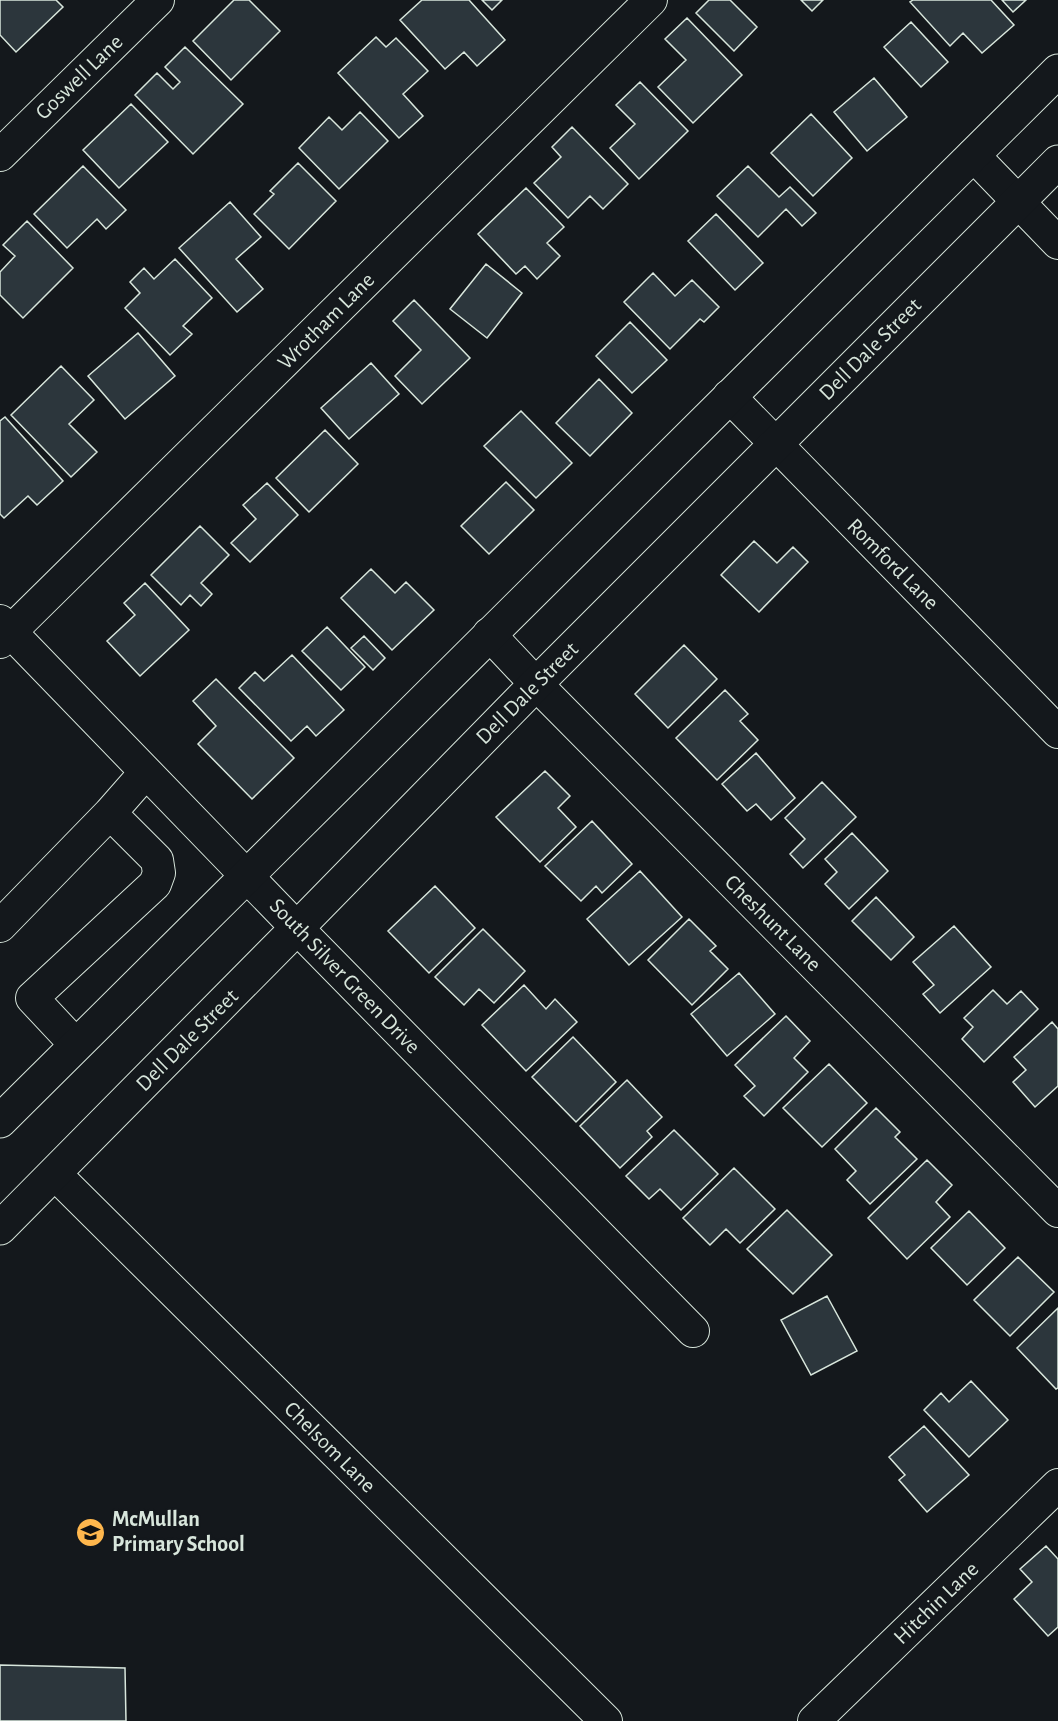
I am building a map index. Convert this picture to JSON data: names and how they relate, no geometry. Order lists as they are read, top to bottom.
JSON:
{
  "streets": {
    "main road": ["Dell Dale Street"],
    "street": [
      "Goswell Lane",
      "Wrotham Lane",
      "Romford Lane",
      "Cheshunt Lane",
      "South Silver Green Drive",
      "Chelsom Lane",
      "Hitchin Lane"
    ]
  },
  "crossings": [
    ["Wrotham Lane", "South Silver Green Drive"],
    ["Dell Dale Street", "Romford Lane"],
    ["Dell Dale Street", "Cheshunt Lane"],
    ["Dell Dale Street", "South Silver Green Drive"],
    ["Dell Dale Street", "Chelsom Lane"]
  ],
  "places": {
    "school or university": ["McMullan Primary School"]
  }
}
